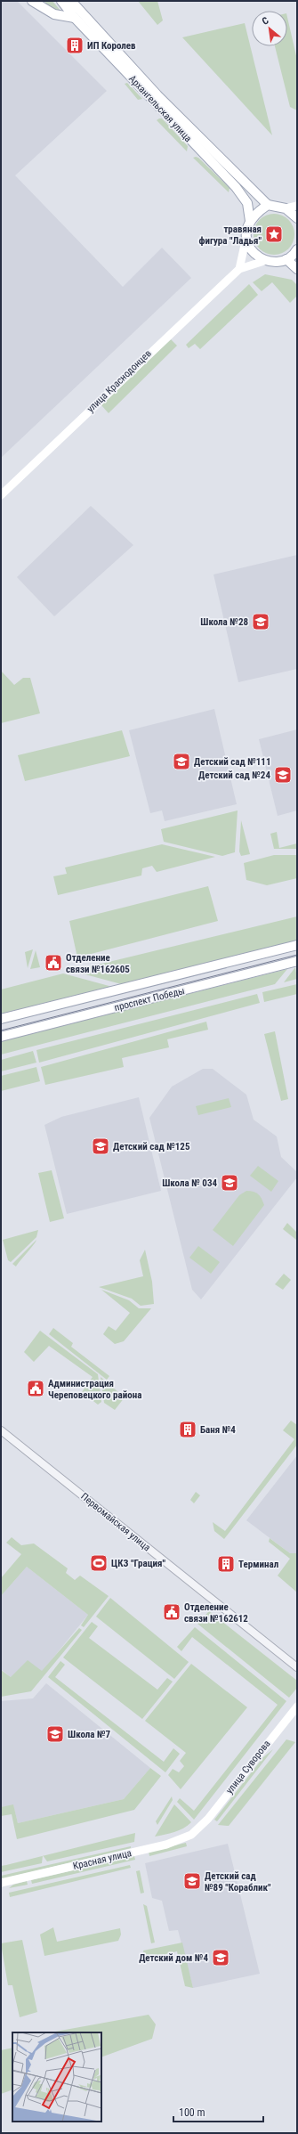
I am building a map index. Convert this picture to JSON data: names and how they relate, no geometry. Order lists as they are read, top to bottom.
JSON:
{
  "streets": {
    "main road": [
      "Архангельская улица",
      "улица Краснодонцев",
      "проспект Победы",
      "улица Суворова",
      "Красная улица"
    ],
    "street": ["Первомайская улица"]
  },
  "crossings": [
    ["улица Суворова", "Красная улица"]
  ],
  "places": {
    "building": ["ИП Королев", "Баня №4", "Терминал"],
    "place": ["травяная фигура \"Ладья\""],
    "school or university": [
      "Школа №28",
      "Детский сад №111",
      "Детский сад №24",
      "Детский сад №125",
      "Школа № 034",
      "Школа №7",
      "Детский сад №89 \"Кораблик\"",
      "Детский дом №4"
    ],
    "public building": ["Отделение связи №162605", "Администрация Череповецкого района", "Отделение связи №162612"],
    "sports": ["ЦКЗ \"Грация\""]
  },
  "scale_bar": "100 m",
  "north": "top left"
}
